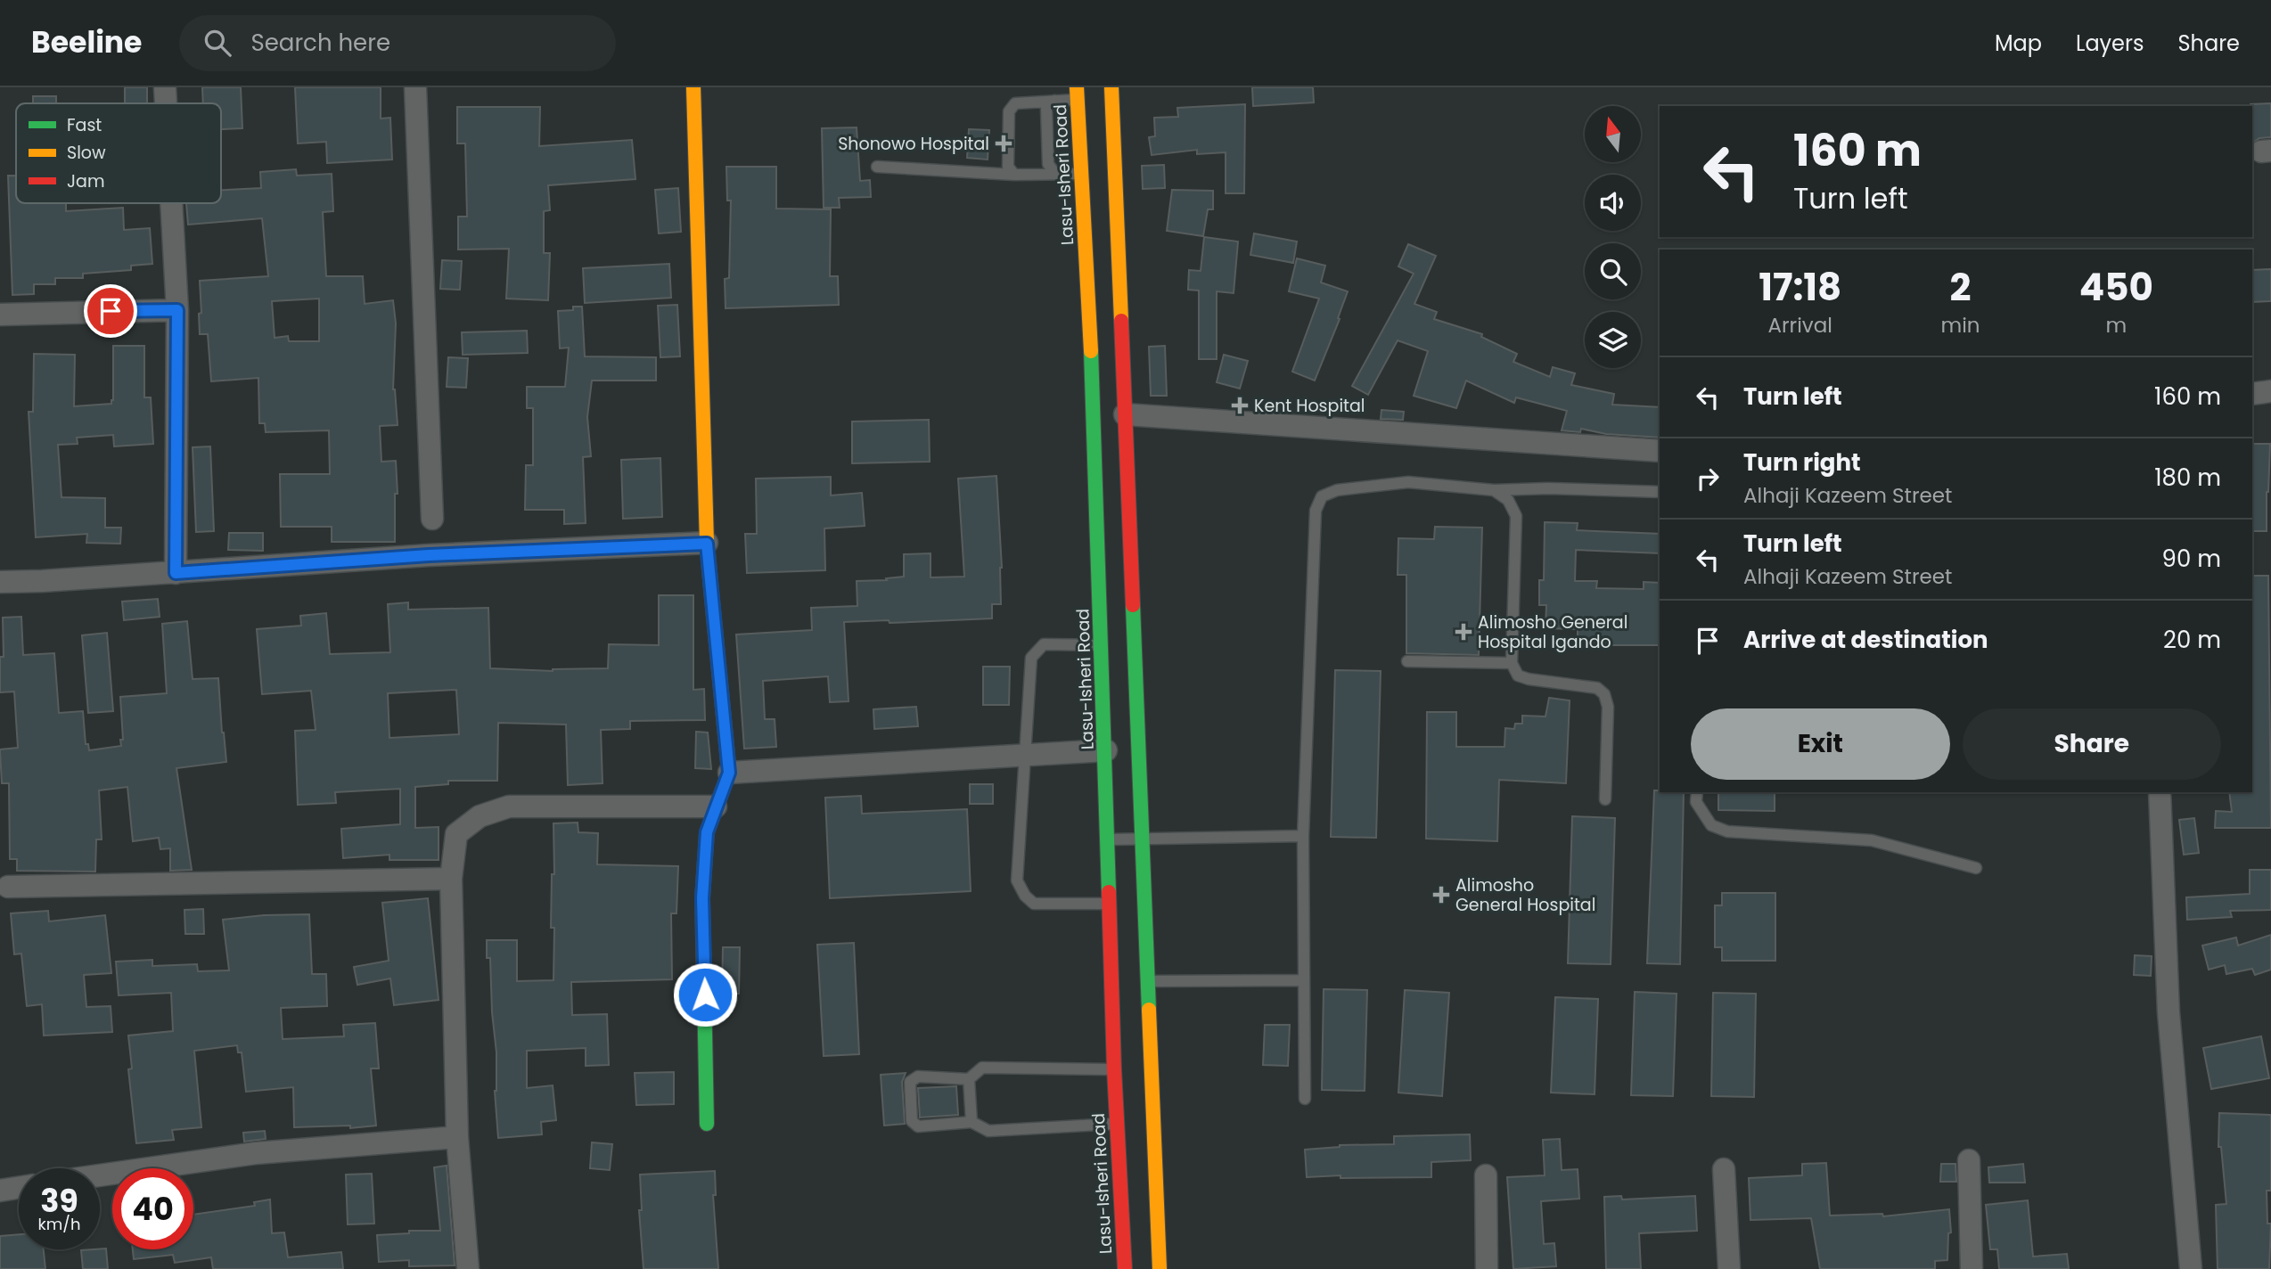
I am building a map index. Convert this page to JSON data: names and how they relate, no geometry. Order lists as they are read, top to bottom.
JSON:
{
  "streets": {
    "main road": ["Lasu-Isheri Road"]
  },
  "places": {
    "health": [
      "Shonowo Hospital",
      "Kent Hospital",
      "Alimosho General Hospital Igando",
      "Alimosho General Hospital"
    ]
  },
  "legend": ["Fast", "Slow", "Jam"],
  "north": "top",
  "page": {
    "header": "Beeline",
    "search": "Search here",
    "nav": ["Map", "Layers", "Share"],
    "turn": ["160 m", "Turn left"],
    "eta": [
      "17:18",
      "Arrival",
      "2",
      "min",
      "450",
      "m"
    ],
    "list": [
      {
        "name": "Turn left",
        "value": "160 m"
      },
      {
        "name": "Turn right",
        "note": "Alhaji Kazeem Street",
        "value": "180 m"
      },
      {
        "name": "Turn left",
        "note": "Alhaji Kazeem Street",
        "value": "90 m"
      },
      {
        "name": "Arrive at destination",
        "value": "20 m"
      }
    ],
    "buttons": ["Exit", "Share"],
    "speed": "39 km/h",
    "limit": "40"
  }
}
